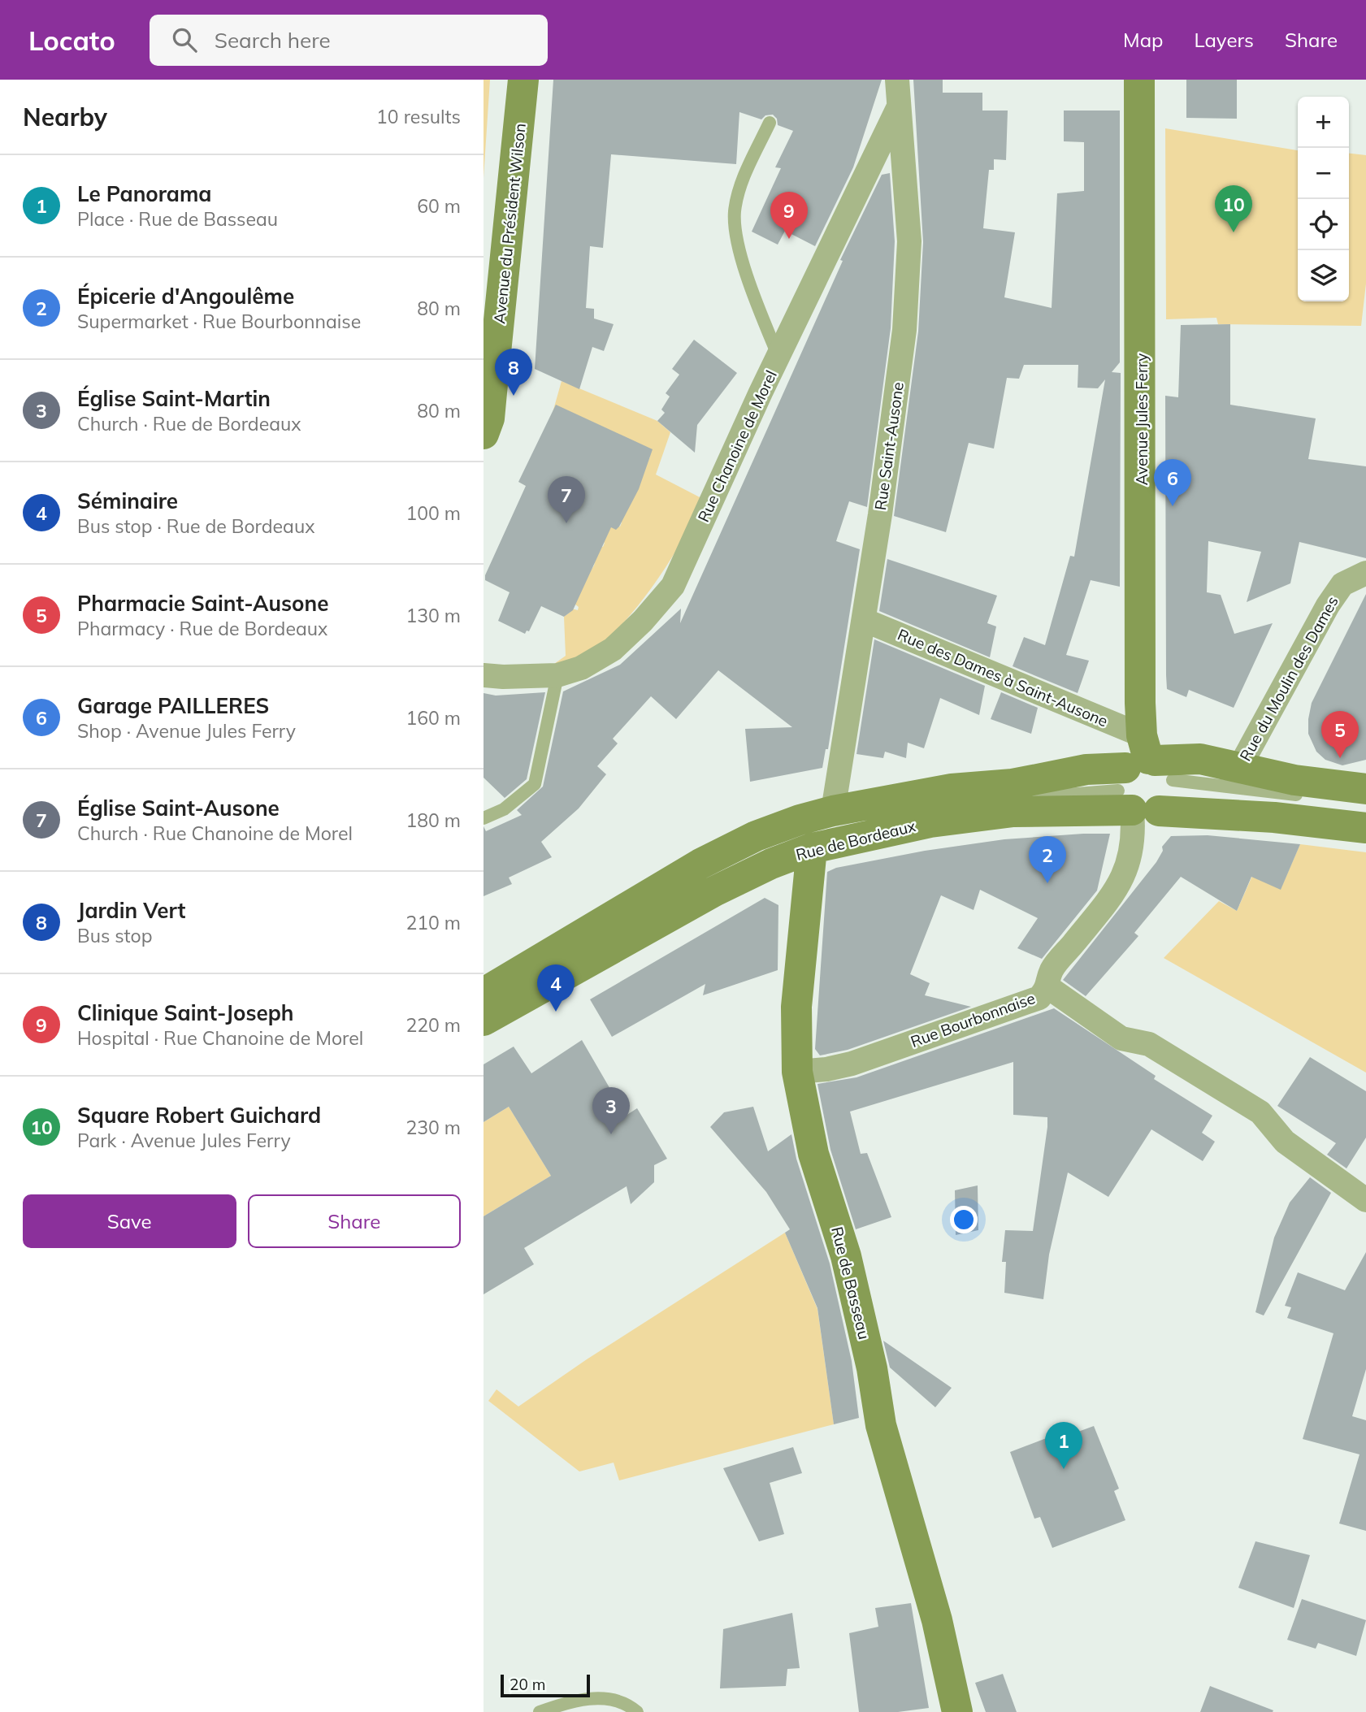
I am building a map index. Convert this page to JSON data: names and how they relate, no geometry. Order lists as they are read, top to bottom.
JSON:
{
  "streets": {
    "street": [
      "Avenue du Président Wilson",
      "Avenue Jules Ferry",
      "Rue Chanoine de Morel",
      "Rue Saint-Ausone",
      "Rue des Dames à Saint-Ausone",
      "Rue du Moulin des Dames",
      "Rue de Bordeaux",
      "Rue Bourbonnaise",
      "Rue de Basseau"
    ]
  },
  "crossings": [
    ["Avenue Jules Ferry", "Rue des Dames à Saint-Ausone"],
    ["Avenue Jules Ferry", "Rue de Bordeaux"],
    ["Avenue Jules Ferry", "Rue Bourbonnaise"],
    ["Rue Chanoine de Morel", "Rue Saint-Ausone"],
    ["Rue Saint-Ausone", "Rue des Dames à Saint-Ausone"],
    ["Rue Saint-Ausone", "Rue de Bordeaux"],
    ["Rue des Dames à Saint-Ausone", "Rue de Bordeaux"],
    ["Rue des Dames à Saint-Ausone", "Rue Bourbonnaise"],
    ["Rue du Moulin des Dames", "Rue de Bordeaux"],
    ["Rue de Bordeaux", "Rue Bourbonnaise"],
    ["Rue de Bordeaux", "Rue de Basseau"],
    ["Rue Bourbonnaise", "Rue de Basseau"]
  ],
  "scale_bar": "20 m",
  "page": {
    "header": "Locato",
    "search": "Search here",
    "nav": ["Map", "Layers", "Share"],
    "heading": ["Nearby", "10 results"],
    "map_buttons": ["+", "−"],
    "list": [
      {
        "mark": "1",
        "name": "Le Panorama",
        "note": "Place · Rue de Basseau",
        "value": "60 m"
      },
      {
        "mark": "2",
        "name": "Épicerie d'Angoulême",
        "note": "Supermarket · Rue Bourbonnaise",
        "value": "80 m"
      },
      {
        "mark": "3",
        "name": "Église Saint-Martin",
        "note": "Church · Rue de Bordeaux",
        "value": "80 m"
      },
      {
        "mark": "4",
        "name": "Séminaire",
        "note": "Bus stop · Rue de Bordeaux",
        "value": "100 m"
      },
      {
        "mark": "5",
        "name": "Pharmacie Saint-Ausone",
        "note": "Pharmacy · Rue de Bordeaux",
        "value": "130 m"
      },
      {
        "mark": "6",
        "name": "Garage PAILLERES",
        "note": "Shop · Avenue Jules Ferry",
        "value": "160 m"
      },
      {
        "mark": "7",
        "name": "Église Saint-Ausone",
        "note": "Church · Rue Chanoine de Morel",
        "value": "180 m"
      },
      {
        "mark": "8",
        "name": "Jardin Vert",
        "note": "Bus stop",
        "value": "210 m"
      },
      {
        "mark": "9",
        "name": "Clinique Saint-Joseph",
        "note": "Hospital · Rue Chanoine de Morel",
        "value": "220 m"
      },
      {
        "mark": "10",
        "name": "Square Robert Guichard",
        "note": "Park · Avenue Jules Ferry",
        "value": "230 m"
      }
    ],
    "pins": [
      "10",
      "9",
      "8",
      "6",
      "7",
      "5",
      "2",
      "4",
      "3",
      "1"
    ],
    "buttons": ["Save", "Share"],
    "scale": "20 m"
  }
}
